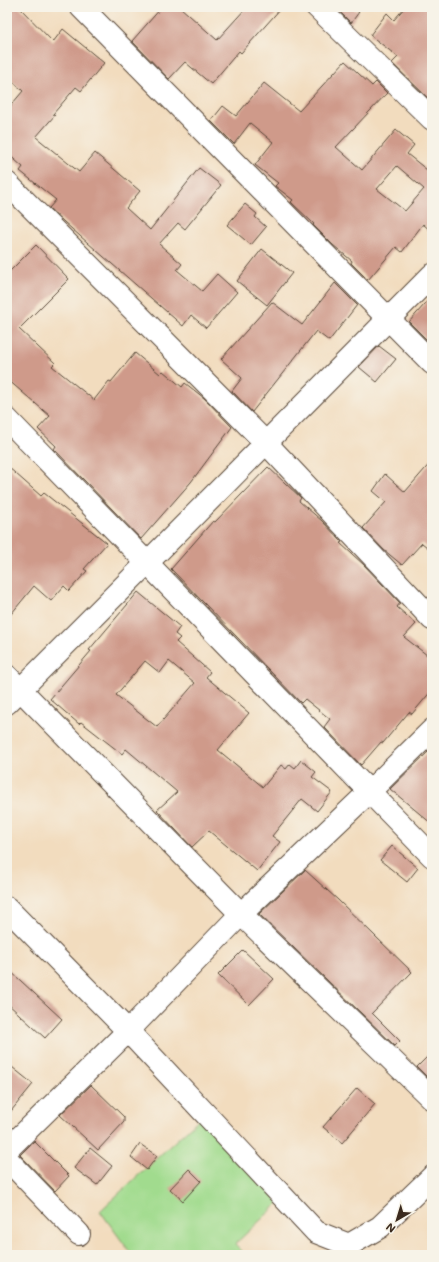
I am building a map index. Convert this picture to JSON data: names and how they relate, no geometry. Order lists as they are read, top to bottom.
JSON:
{
  "north": "bottom left"
}
